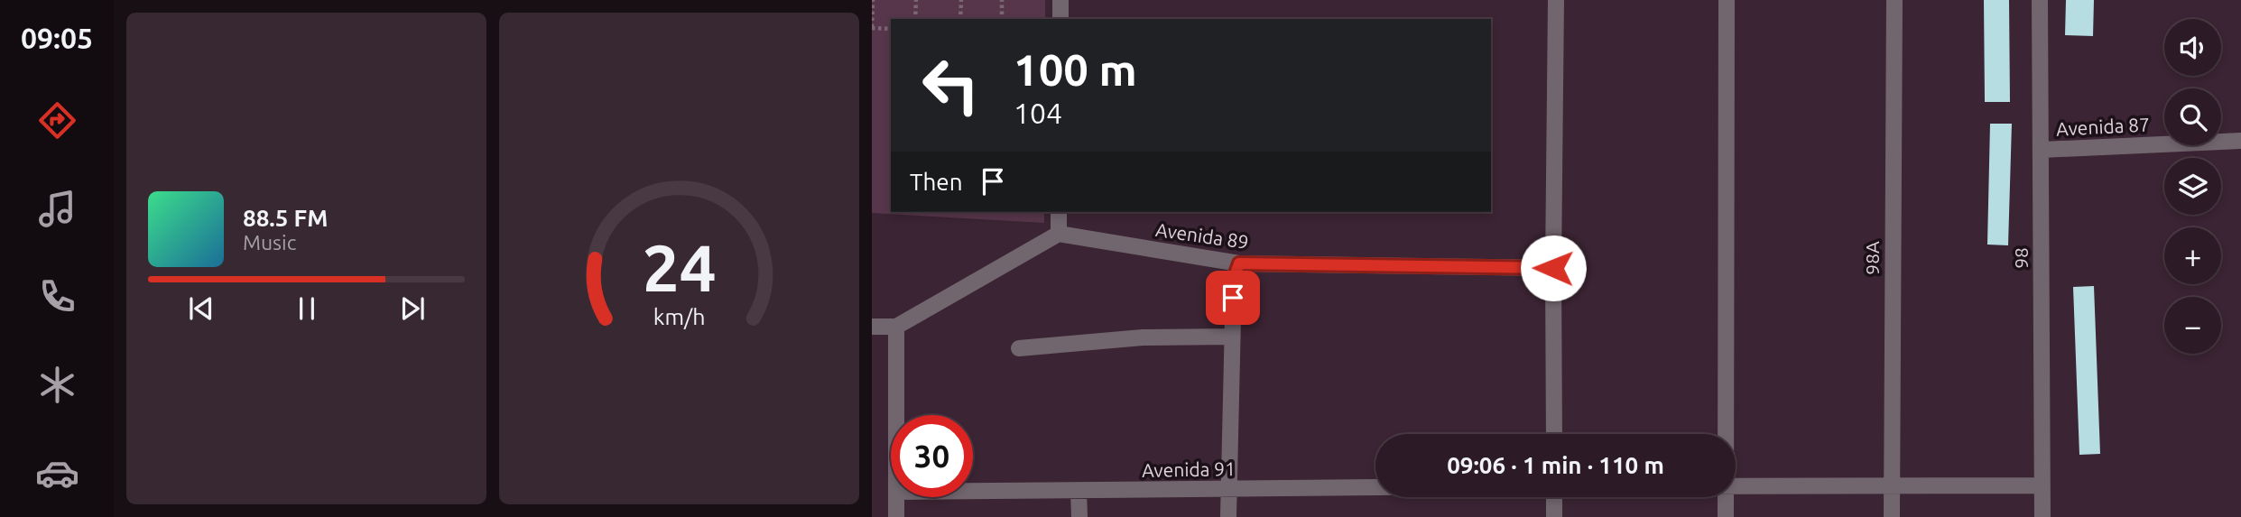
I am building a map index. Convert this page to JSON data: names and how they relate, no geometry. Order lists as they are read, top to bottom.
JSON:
{
  "streets": {
    "street": [
      "Avenida 87",
      "Avenida 89",
      "98A",
      "98",
      "Avenida 91"
    ]
  },
  "crossings": [
    ["Avenida 87", "98"]
  ],
  "page": {
    "tabs": "09:05",
    "map_buttons": ["+", "−"],
    "turn": ["100 m", "104"],
    "then": "Then",
    "song": ["88.5 FM", "Music"],
    "limit": "30",
    "trip": "09:06 · 1 min · 110 m",
    "gauge": ["24", "km/h"]
  }
}
